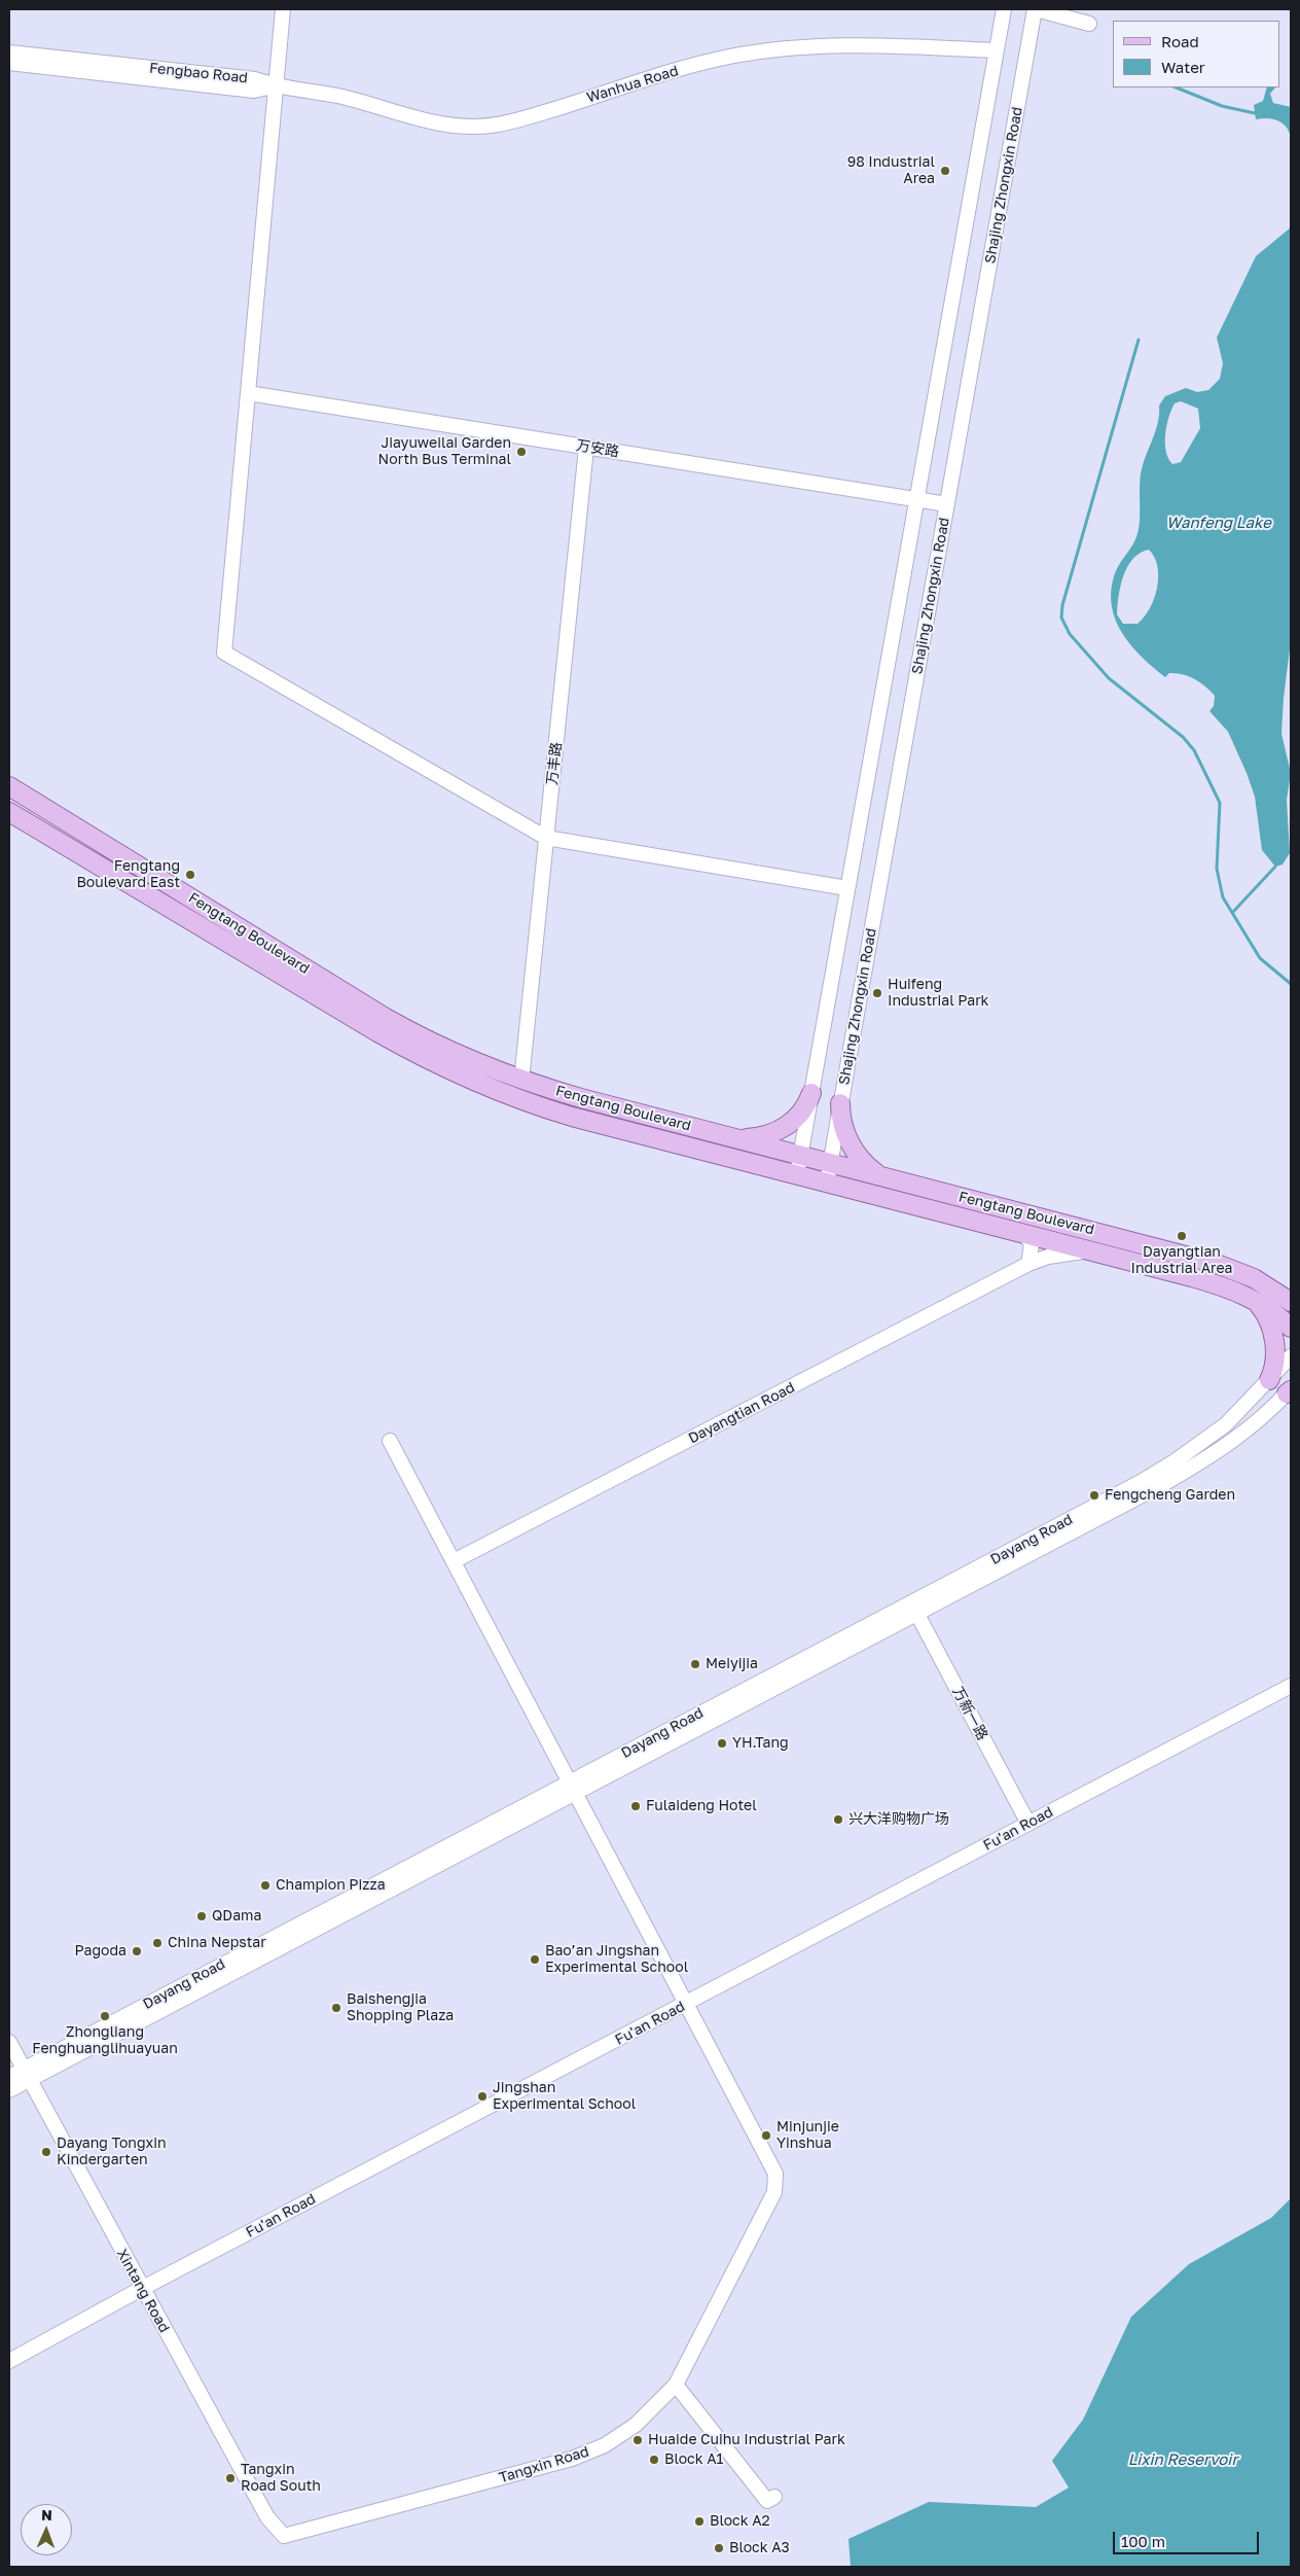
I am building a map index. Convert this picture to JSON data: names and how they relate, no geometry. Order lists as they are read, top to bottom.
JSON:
{
  "streets": {
    "main road": ["Fengtang Boulevard"],
    "street": [
      "Fengbao Road",
      "Wanhua Road",
      "Shajing Zhongxin Road",
      "万安路",
      "万丰路",
      "Dayangtian Road",
      "Dayang Road",
      "万新一路",
      "Fu'an Road",
      "Xintang Road",
      "Tangxin Road"
    ]
  },
  "crossings": [
    ["Fengbao Road", "Wanhua Road"],
    ["Shajing Zhongxin Road", "万安路"],
    ["Shajing Zhongxin Road", "Fengtang Boulevard"],
    ["万安路", "万丰路"],
    ["万丰路", "Fengtang Boulevard"],
    ["Fengtang Boulevard", "Dayangtian Road"],
    ["Dayang Road", "万新一路"],
    ["Dayang Road", "Xintang Road"],
    ["万新一路", "Fu'an Road"],
    ["Fu'an Road", "Xintang Road"],
    ["Fu'an Road", "Tangxin Road"],
    ["Xintang Road", "Tangxin Road"]
  ],
  "water": ["Wanfeng Lake", "Lixin Reservoir"],
  "places": [
    "98 Industrial Area",
    "Jiayuweilai Garden North Bus Terminal",
    "Fengtang Boulevard East",
    "Huifeng Industrial Park",
    "Dayangtian Industrial Area",
    "Fengcheng Garden",
    "Meiyijia",
    "YH.Tang",
    "Fulaideng Hotel",
    "兴大洋购物广场",
    "Champion Pizza",
    "QDama",
    "China Nepstar",
    "Pagoda",
    "Bao’an Jingshan Experimental School",
    "Baishengjia Shopping Plaza",
    "Zhongliang Fenghuanglihuayuan",
    "Jingshan Experimental School",
    "Minjunjie Yinshua",
    "Dayang Tongxin Kindergarten",
    "Huaide Cuihu Industrial Park",
    "Block A1",
    "Tangxin Road South",
    "Block A2",
    "Block A3"
  ],
  "legend": ["Road", "Water"],
  "scale_bar": "100 m",
  "north": "top"
}
